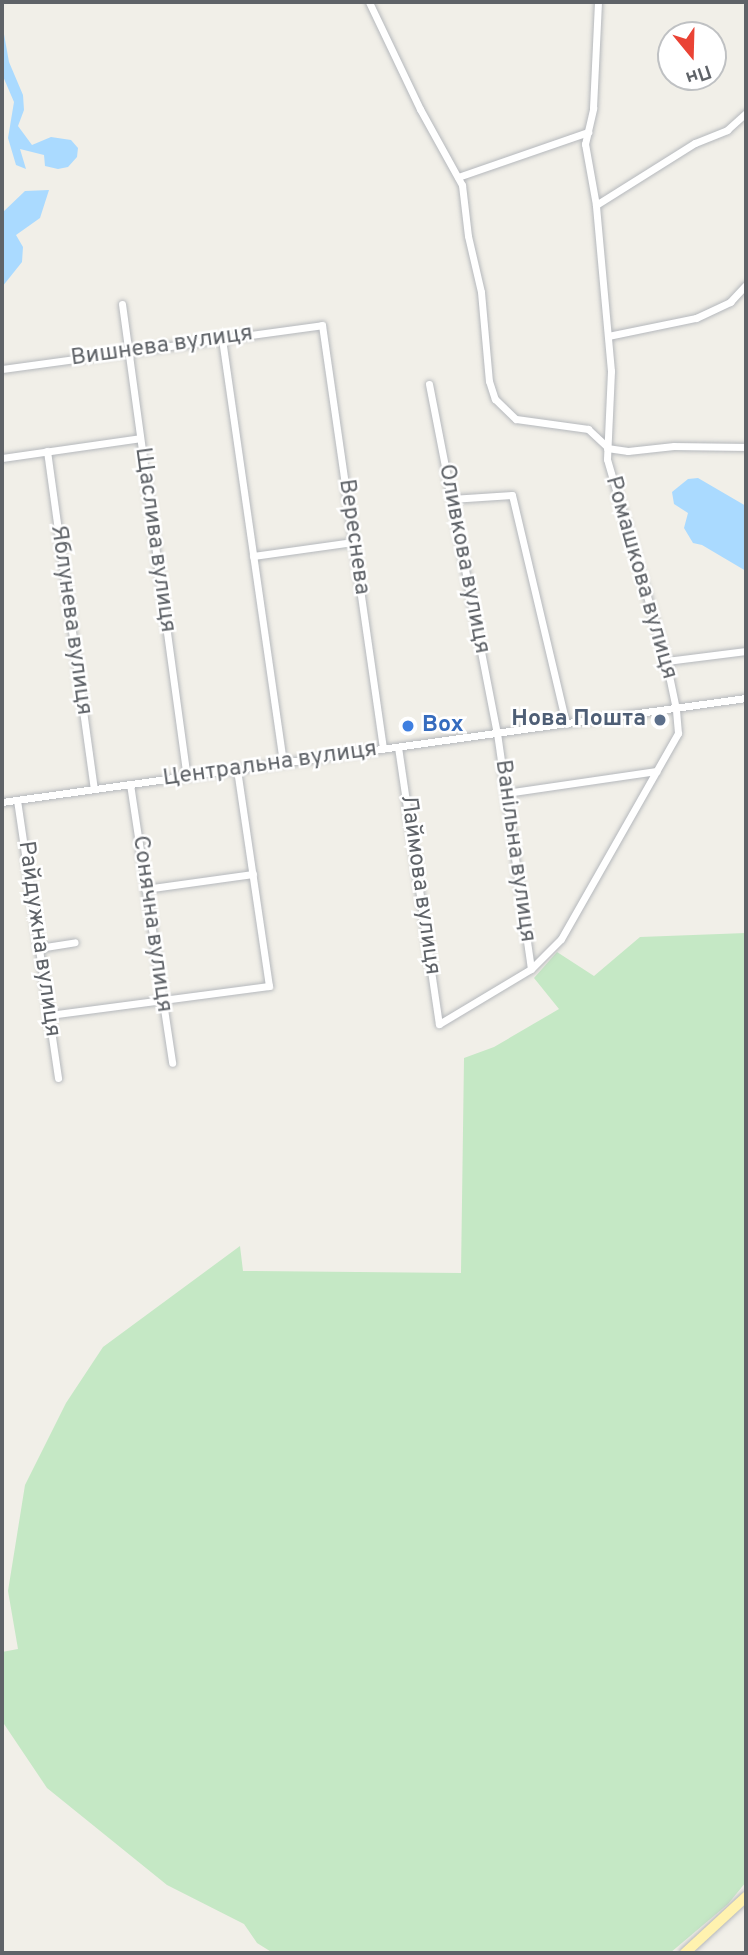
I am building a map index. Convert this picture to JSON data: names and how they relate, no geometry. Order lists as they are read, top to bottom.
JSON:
{
  "streets": {
    "street": [
      "Вишнева вулиця",
      "Вереснева",
      "Щаслива вулиця",
      "Оливкова вулиця",
      "Ромашкова вулиця",
      "Яблунева вулиця",
      "Центральна вулиця",
      "Ванільна вулиця",
      "Лаймова вулиця",
      "Сонячна вулиця",
      "Райдужна вулиця"
    ]
  },
  "crossings": [
    ["Вишнева вулиця", "Вереснева"],
    ["Вишнева вулиця", "Щаслива вулиця"],
    ["Вереснева", "Центральна вулиця"],
    ["Щаслива вулиця", "Центральна вулиця"],
    ["Оливкова вулиця", "Центральна вулиця"],
    ["Оливкова вулиця", "Ванільна вулиця"],
    ["Ромашкова вулиця", "Центральна вулиця"],
    ["Ромашкова вулиця", "Ванільна вулиця"],
    ["Ромашкова вулиця", "Лаймова вулиця"],
    ["Яблунева вулиця", "Центральна вулиця"],
    ["Центральна вулиця", "Ванільна вулиця"],
    ["Центральна вулиця", "Лаймова вулиця"],
    ["Центральна вулиця", "Сонячна вулиця"],
    ["Центральна вулиця", "Райдужна вулиця"]
  ],
  "places": ["Нова Пошта", "Box"],
  "north": "bottom"
}
